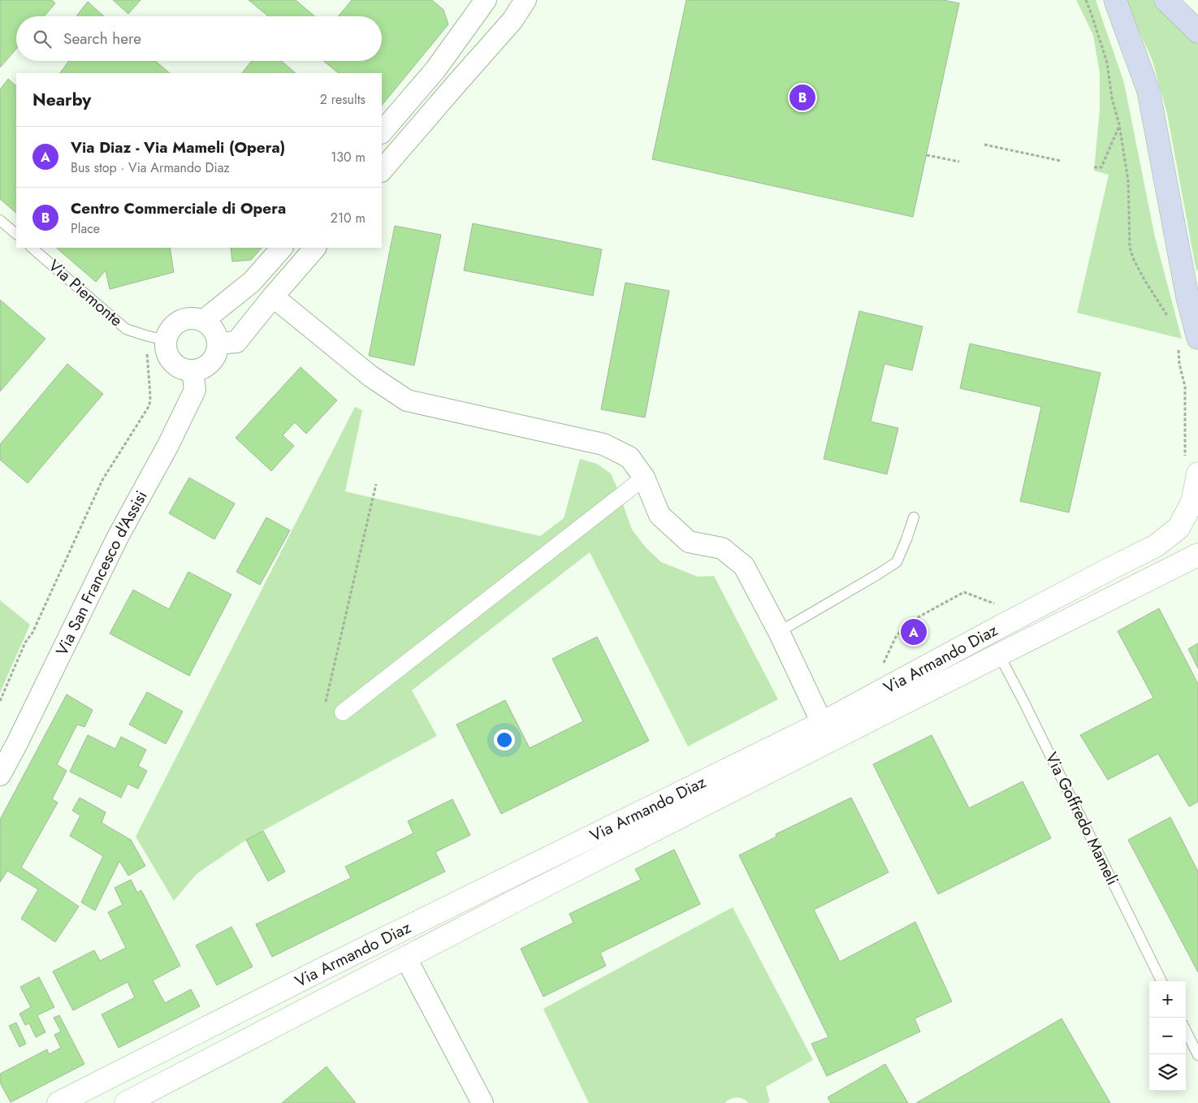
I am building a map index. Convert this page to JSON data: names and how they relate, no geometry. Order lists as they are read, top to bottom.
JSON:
{
  "streets": {
    "street": ["Via San Francesco d'Assisi", "Via Armando Diaz"],
    "lane": ["Via Piemonte", "Via Goffredo Mameli"]
  },
  "crossings": [
    ["Via Piemonte", "Via San Francesco d'Assisi"],
    ["Via Armando Diaz", "Via Goffredo Mameli"]
  ],
  "page": {
    "search": "Search here",
    "heading": ["Nearby", "2 results"],
    "pins": ["B", "A"],
    "list": [
      {
        "mark": "A",
        "name": "Via Diaz - Via Mameli (Opera)",
        "note": "Bus stop · Via Armando Diaz",
        "value": "130 m"
      },
      {
        "mark": "B",
        "name": "Centro Commerciale di Opera",
        "note": "Place",
        "value": "210 m"
      }
    ],
    "map_buttons": ["+", "−"]
  }
}
